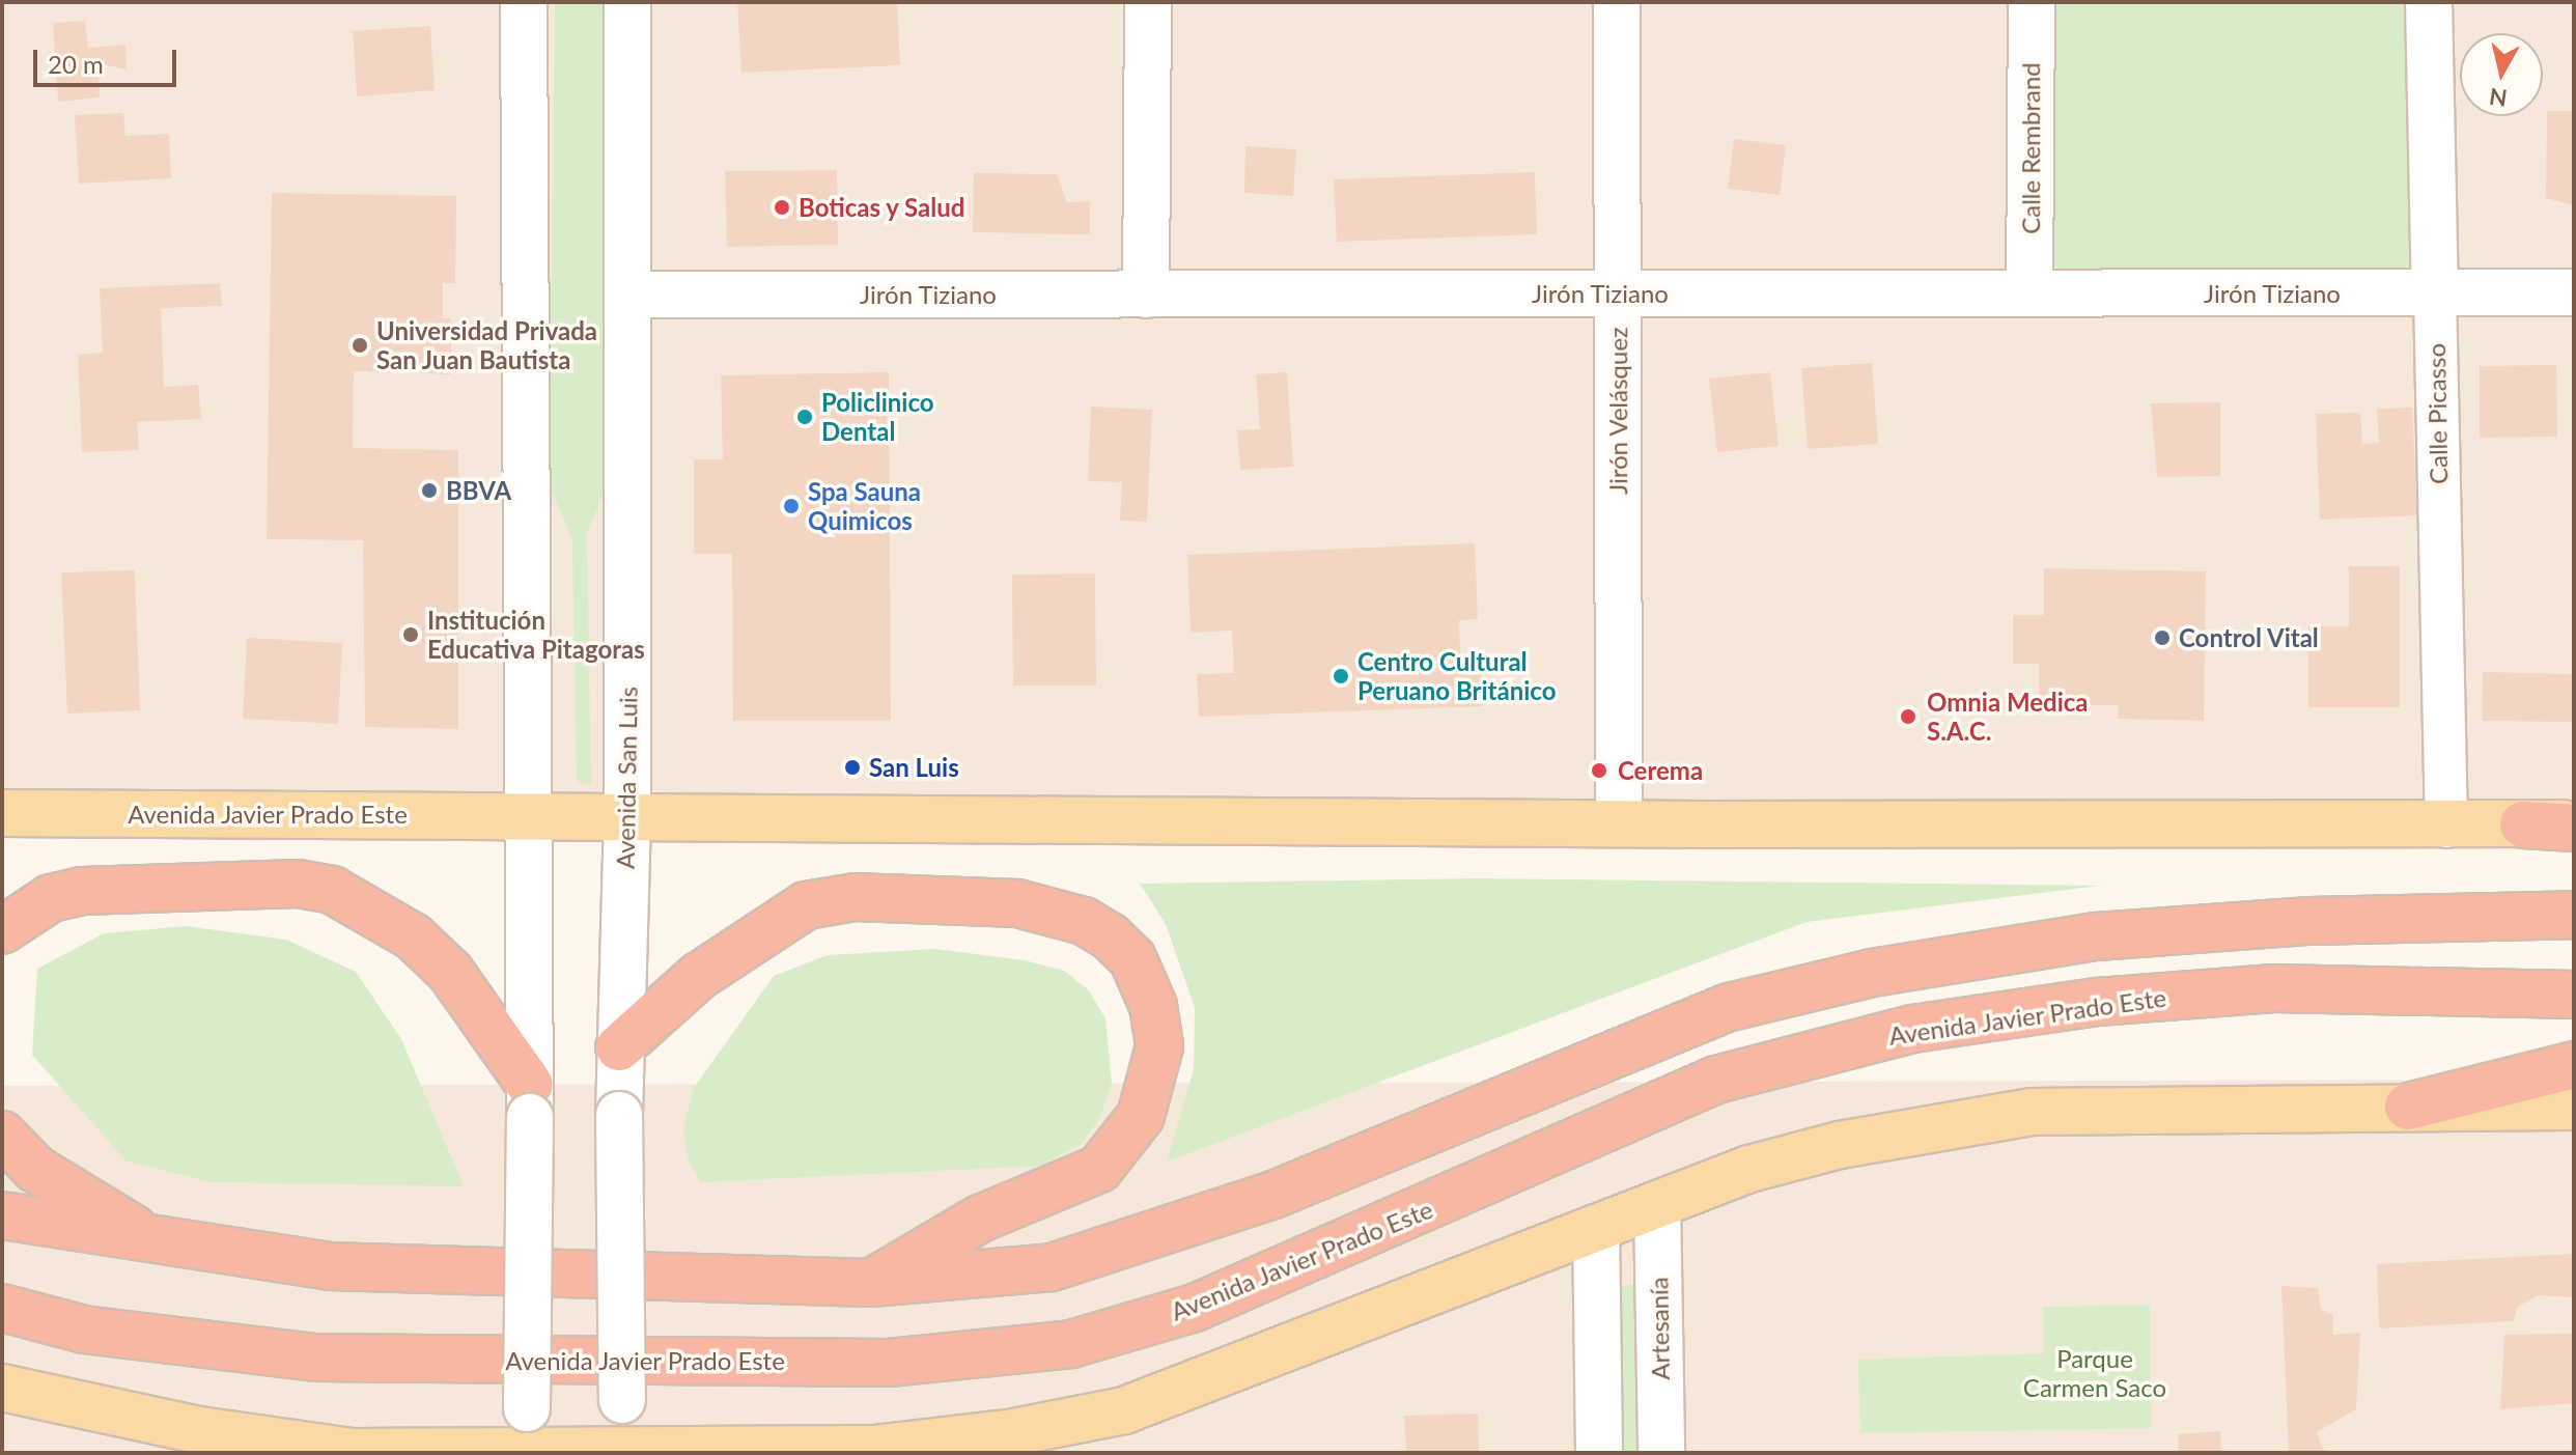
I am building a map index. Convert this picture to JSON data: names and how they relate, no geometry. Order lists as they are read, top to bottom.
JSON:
{
  "streets": {
    "highway": ["Avenida Javier Prado Este"],
    "street": [
      "Calle Rembrand",
      "Jirón Tiziano",
      "Jirón Velásquez",
      "Calle Picasso",
      "Avenida San Luis",
      "Artesanía"
    ]
  },
  "crossings": [
    ["Calle Rembrand", "Jirón Tiziano"],
    ["Jirón Tiziano", "Jirón Velásquez"],
    ["Jirón Tiziano", "Calle Picasso"],
    ["Jirón Tiziano", "Avenida San Luis"],
    ["Jirón Velásquez", "Avenida Javier Prado Este"],
    ["Calle Picasso", "Avenida Javier Prado Este"],
    ["Avenida San Luis", "Avenida Javier Prado Este"]
  ],
  "parks": ["Parque Carmen Saco"],
  "places": [
    "Boticas y Salud",
    "Universidad Privada San Juan Bautista",
    "Policlinico Dental",
    "BBVA",
    "Spa Sauna Quimicos",
    "Institución Educativa Pitagoras",
    "Control Vital",
    "Centro Cultural Peruano Británico",
    "Omnia Medica S.A.C.",
    "San Luis",
    "Cerema"
  ],
  "scale_bar": "20 m",
  "north": "bottom"
}
